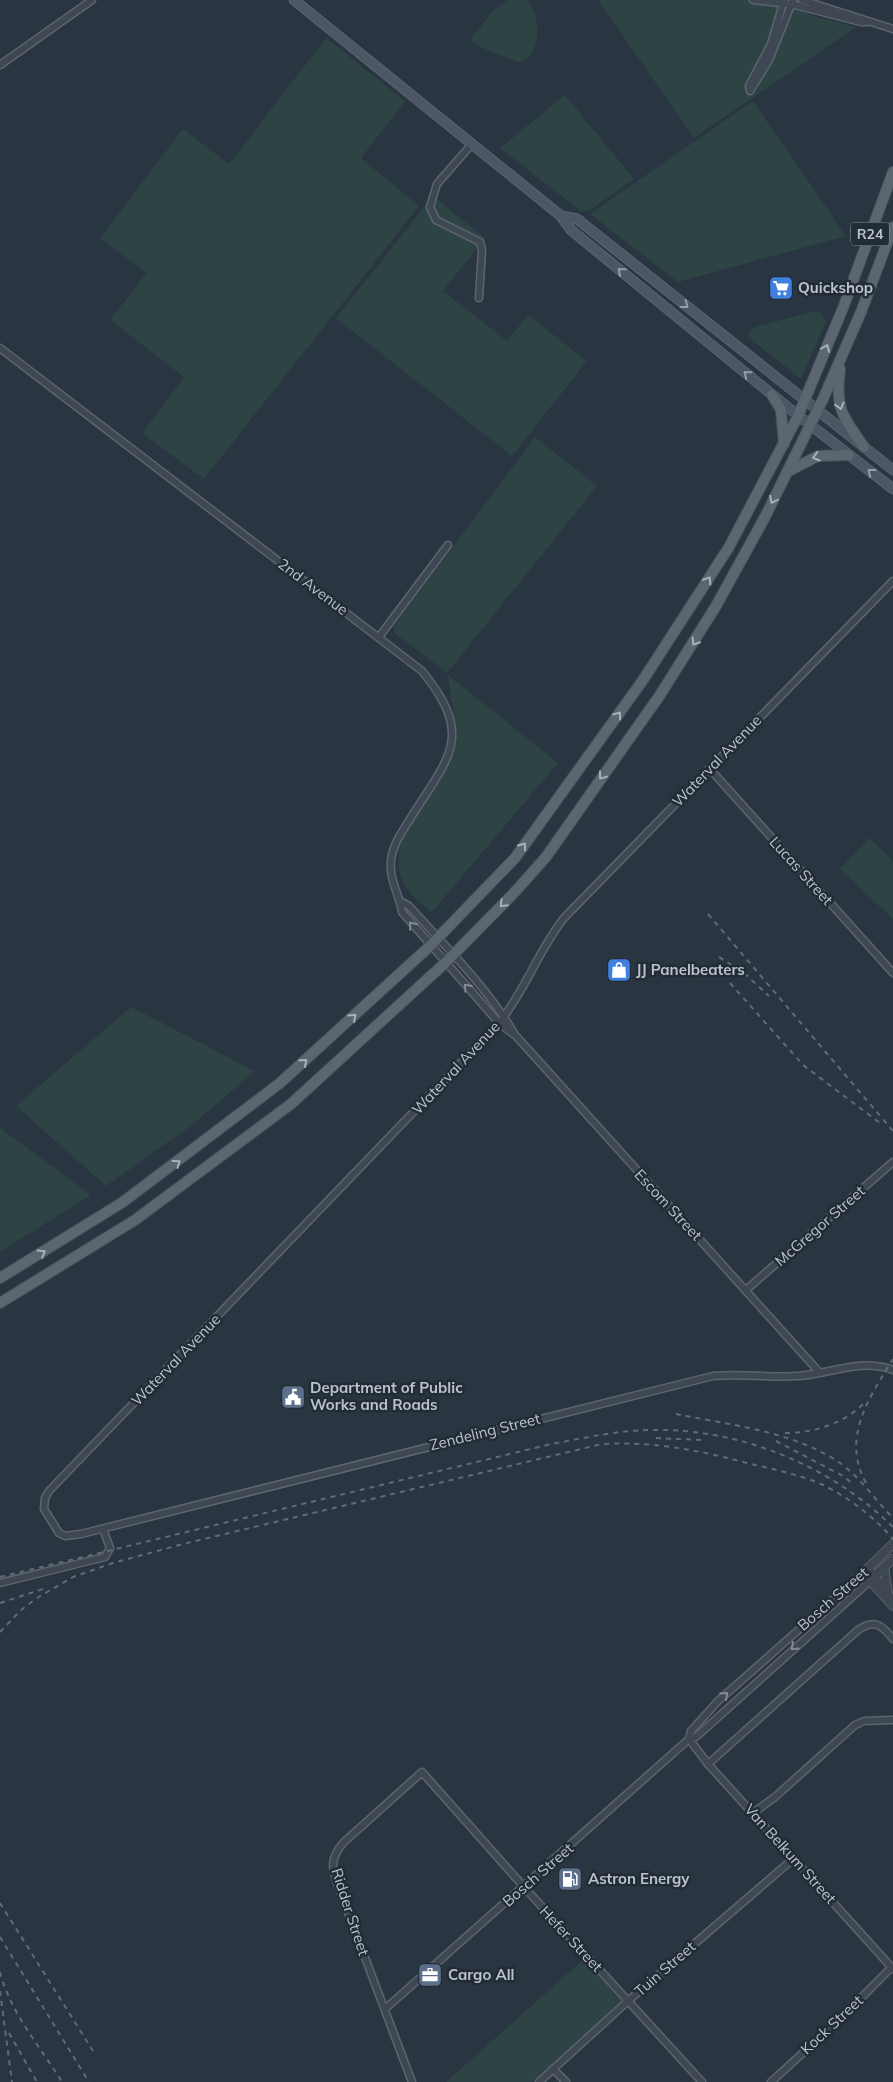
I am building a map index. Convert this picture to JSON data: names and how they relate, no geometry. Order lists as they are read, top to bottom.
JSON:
{
  "streets": {
    "main road": ["R24"],
    "street": [
      "2nd Avenue",
      "Waterval Avenue",
      "Lucas Street",
      "Escom Street",
      "McGregor Street",
      "Zendeling Street",
      "Bosch Street",
      "Van Belkum Street",
      "Ridder Street",
      "Hefer Street",
      "Tuin Street",
      "Kock Street"
    ]
  },
  "crossings": [
    ["2nd Avenue", "Escom Street"],
    ["Waterval Avenue", "Lucas Street"],
    ["Waterval Avenue", "Escom Street"],
    ["Waterval Avenue", "Zendeling Street"],
    ["Escom Street", "McGregor Street"],
    ["Escom Street", "Zendeling Street"],
    ["Bosch Street", "Van Belkum Street"],
    ["Bosch Street", "Ridder Street"],
    ["Bosch Street", "Hefer Street"],
    ["Van Belkum Street", "Tuin Street"],
    ["Van Belkum Street", "Kock Street"],
    ["Ridder Street", "Hefer Street"],
    ["Hefer Street", "Tuin Street"]
  ],
  "places": {
    "supermarket": ["Quickshop"],
    "shop": ["JJ Panelbeaters"],
    "public building": ["Department of Public Works and Roads"],
    "fuel station": ["Astron Energy"],
    "office": ["Cargo All"]
  }
}
